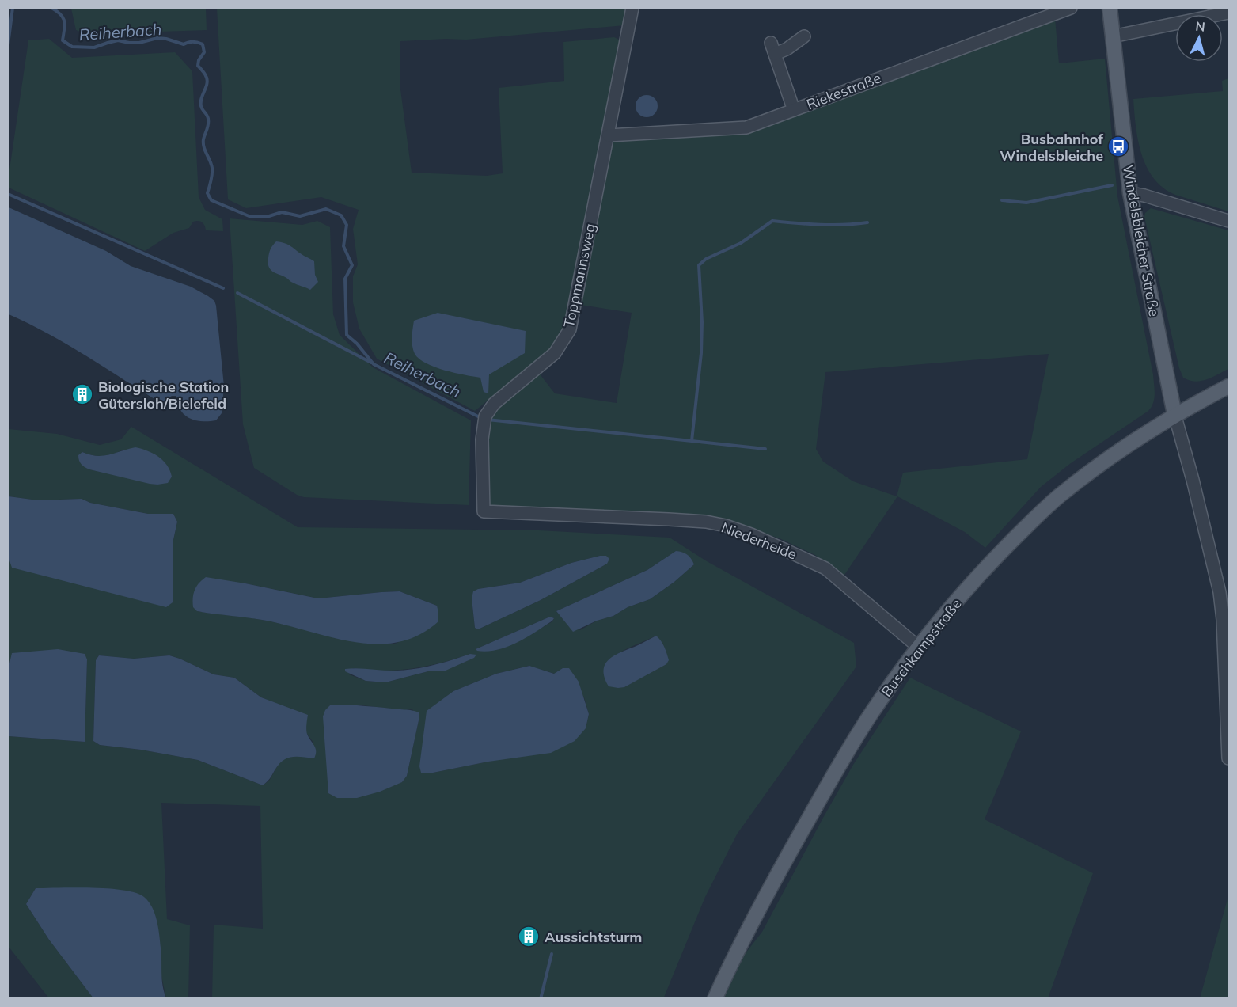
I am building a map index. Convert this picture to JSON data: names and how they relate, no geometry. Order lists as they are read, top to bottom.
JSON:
{
  "streets": {
    "main road": ["Windelsbleicher Straße", "Buschkampstraße"],
    "street": ["Riekestraße", "Toppmannsweg", "Niederheide"]
  },
  "crossings": [
    ["Riekestraße", "Toppmannsweg"],
    ["Windelsbleicher Straße", "Buschkampstraße"],
    ["Toppmannsweg", "Niederheide"],
    ["Niederheide", "Buschkampstraße"]
  ],
  "water": ["Reiherbach"],
  "places": {
    "bus stop": ["Busbahnhof Windelsbleiche"],
    "building": ["Biologische Station Gütersloh/Bielefeld", "Aussichtsturm"]
  },
  "north": "top"
}
